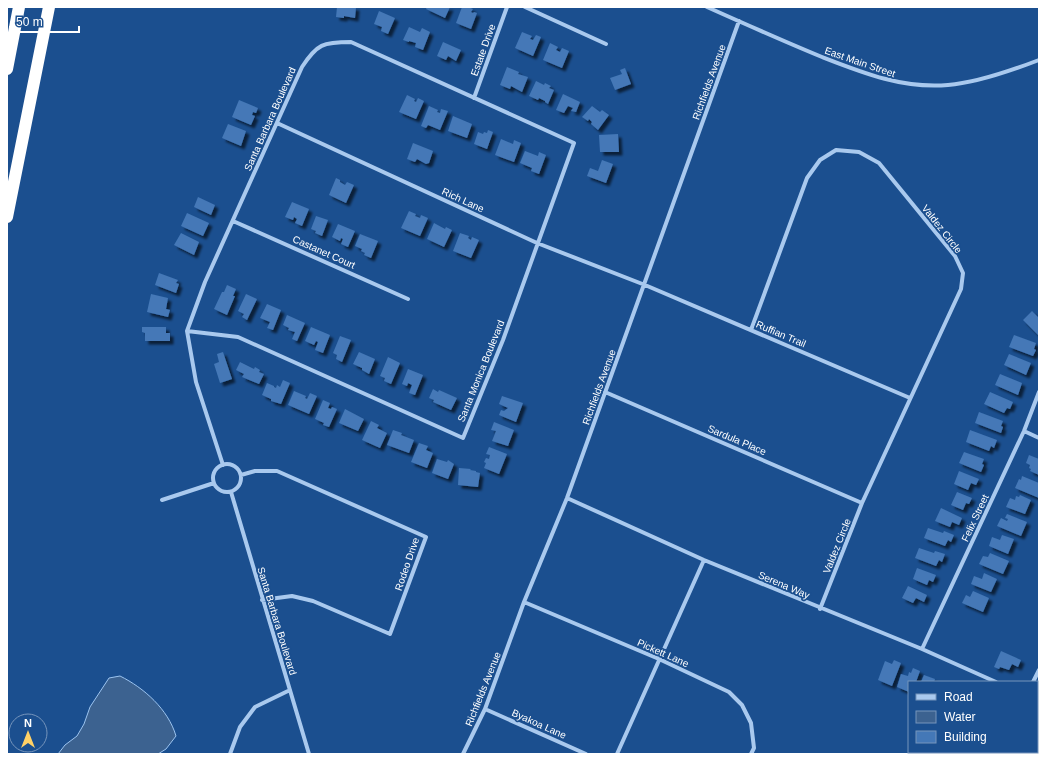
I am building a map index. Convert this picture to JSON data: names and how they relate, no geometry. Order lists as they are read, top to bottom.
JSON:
{
  "streets": {
    "street": [
      "Estate Drive",
      "East Main Street",
      "Richfields Avenue",
      "Santa Barbara Boulevard",
      "Rich Lane",
      "Valdez Circle",
      "Castanet Court",
      "Ruffian Trail",
      "Santa Monica Boulevard",
      "Sardula Place",
      "Felix Street",
      "Rodeo Drive",
      "Serena Way",
      "Pickett Lane",
      "Byakoa Lane"
    ]
  },
  "crossings": [
    ["Estate Drive", "Santa Barbara Boulevard"],
    ["East Main Street", "Richfields Avenue"],
    ["Richfields Avenue", "Rich Lane"],
    ["Richfields Avenue", "Ruffian Trail"],
    ["Richfields Avenue", "Sardula Place"],
    ["Richfields Avenue", "Serena Way"],
    ["Richfields Avenue", "Pickett Lane"],
    ["Richfields Avenue", "Byakoa Lane"],
    ["Santa Barbara Boulevard", "Rich Lane"],
    ["Santa Barbara Boulevard", "Castanet Court"],
    ["Santa Barbara Boulevard", "Santa Monica Boulevard"],
    ["Santa Barbara Boulevard", "Rodeo Drive"],
    ["Rich Lane", "Ruffian Trail"],
    ["Rich Lane", "Santa Monica Boulevard"],
    ["Valdez Circle", "Ruffian Trail"],
    ["Valdez Circle", "Sardula Place"],
    ["Valdez Circle", "Serena Way"],
    ["Felix Street", "Serena Way"]
  ],
  "legend": ["Road", "Water", "Building"],
  "scale_bar": "50 m",
  "north": "top"
}
